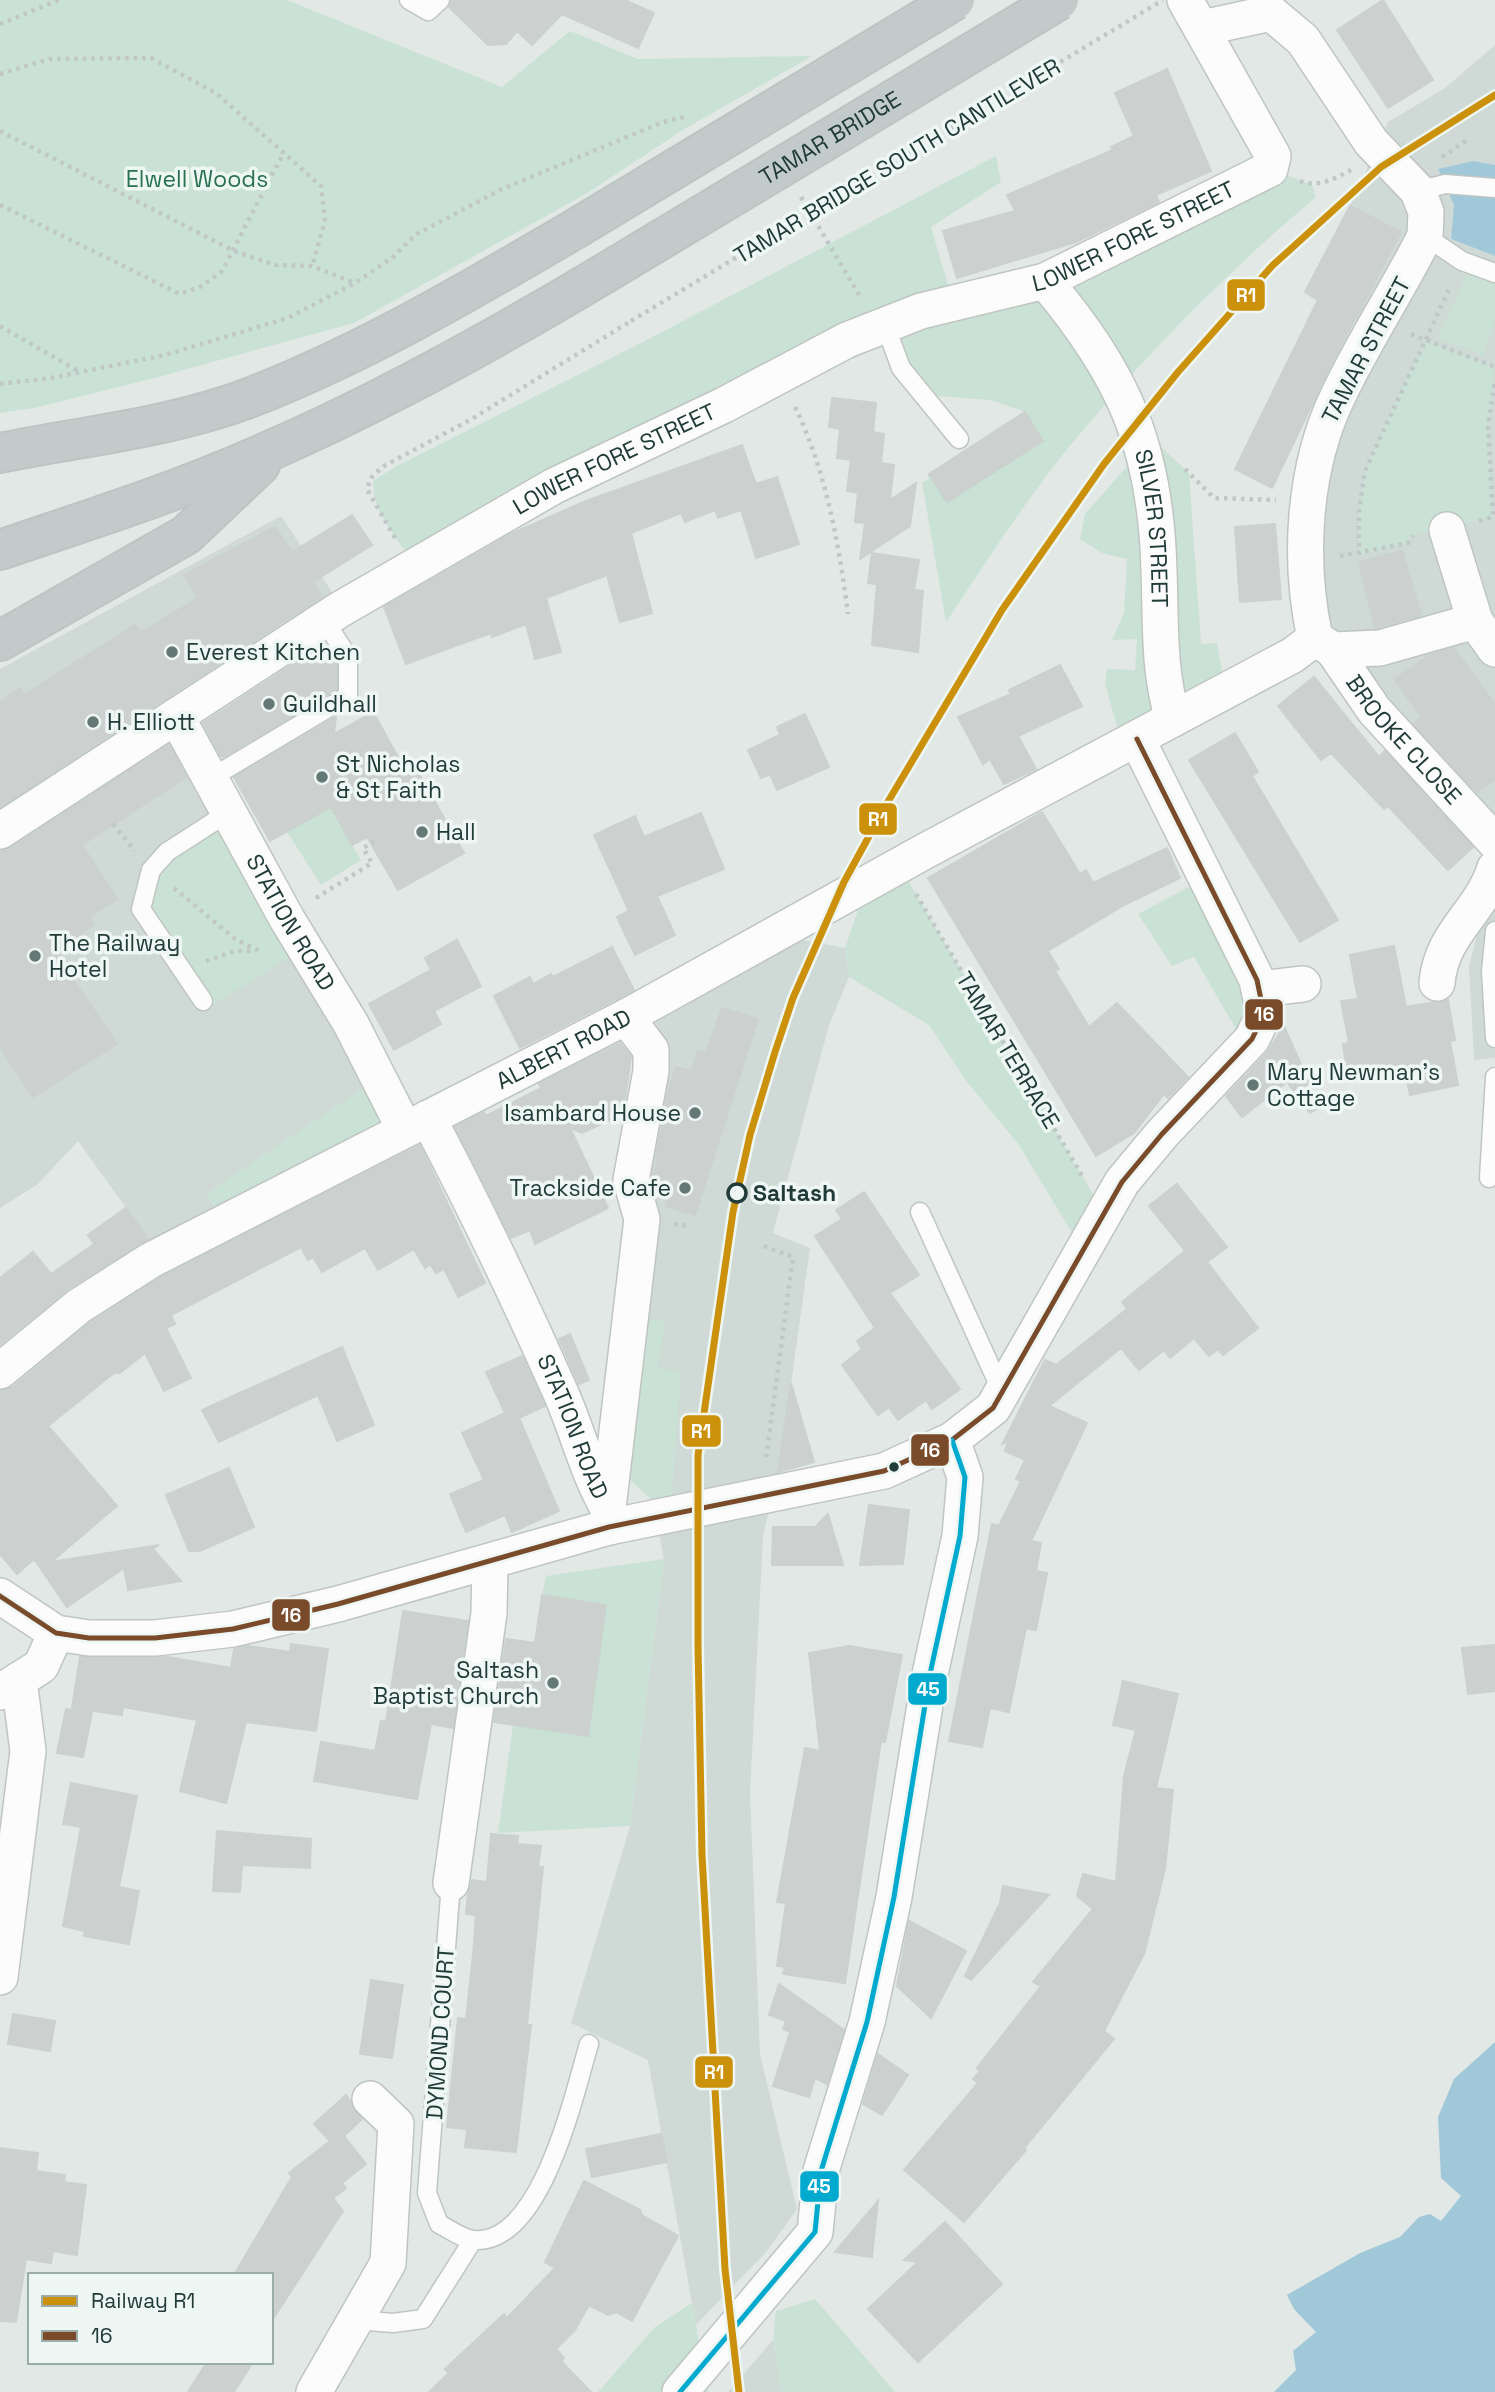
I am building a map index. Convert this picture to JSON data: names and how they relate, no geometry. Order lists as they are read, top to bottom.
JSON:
{
  "streets": {
    "highway": ["TAMAR BRIDGE"],
    "street": [
      "LOWER FORE STREET",
      "TAMAR STREET",
      "SILVER STREET",
      "BROOKE CLOSE",
      "STATION ROAD",
      "ALBERT ROAD",
      "DYMOND COURT"
    ],
    "path": ["TAMAR BRIDGE SOUTH CANTILEVER", "TAMAR TERRACE"]
  },
  "crossings": [
    ["TAMAR BRIDGE SOUTH CANTILEVER", "LOWER FORE STREET"],
    ["LOWER FORE STREET", "SILVER STREET"],
    ["LOWER FORE STREET", "STATION ROAD"],
    ["TAMAR STREET", "BROOKE CLOSE"],
    ["STATION ROAD", "ALBERT ROAD"]
  ],
  "parks": ["Elwell Woods"],
  "places": [
    "Everest Kitchen",
    "Guildhall",
    "H. Elliott",
    "St Nicholas & St Faith",
    "Hall",
    "The Railway Hotel",
    "Mary Newman's Cottage",
    "Isambard House",
    "Trackside Cafe",
    "Saltash",
    "Saltash Baptist Church"
  ],
  "lines": ["rail line R1", "transit line 16", "transit line 45"],
  "legend": ["Railway R1", "16"]
}
